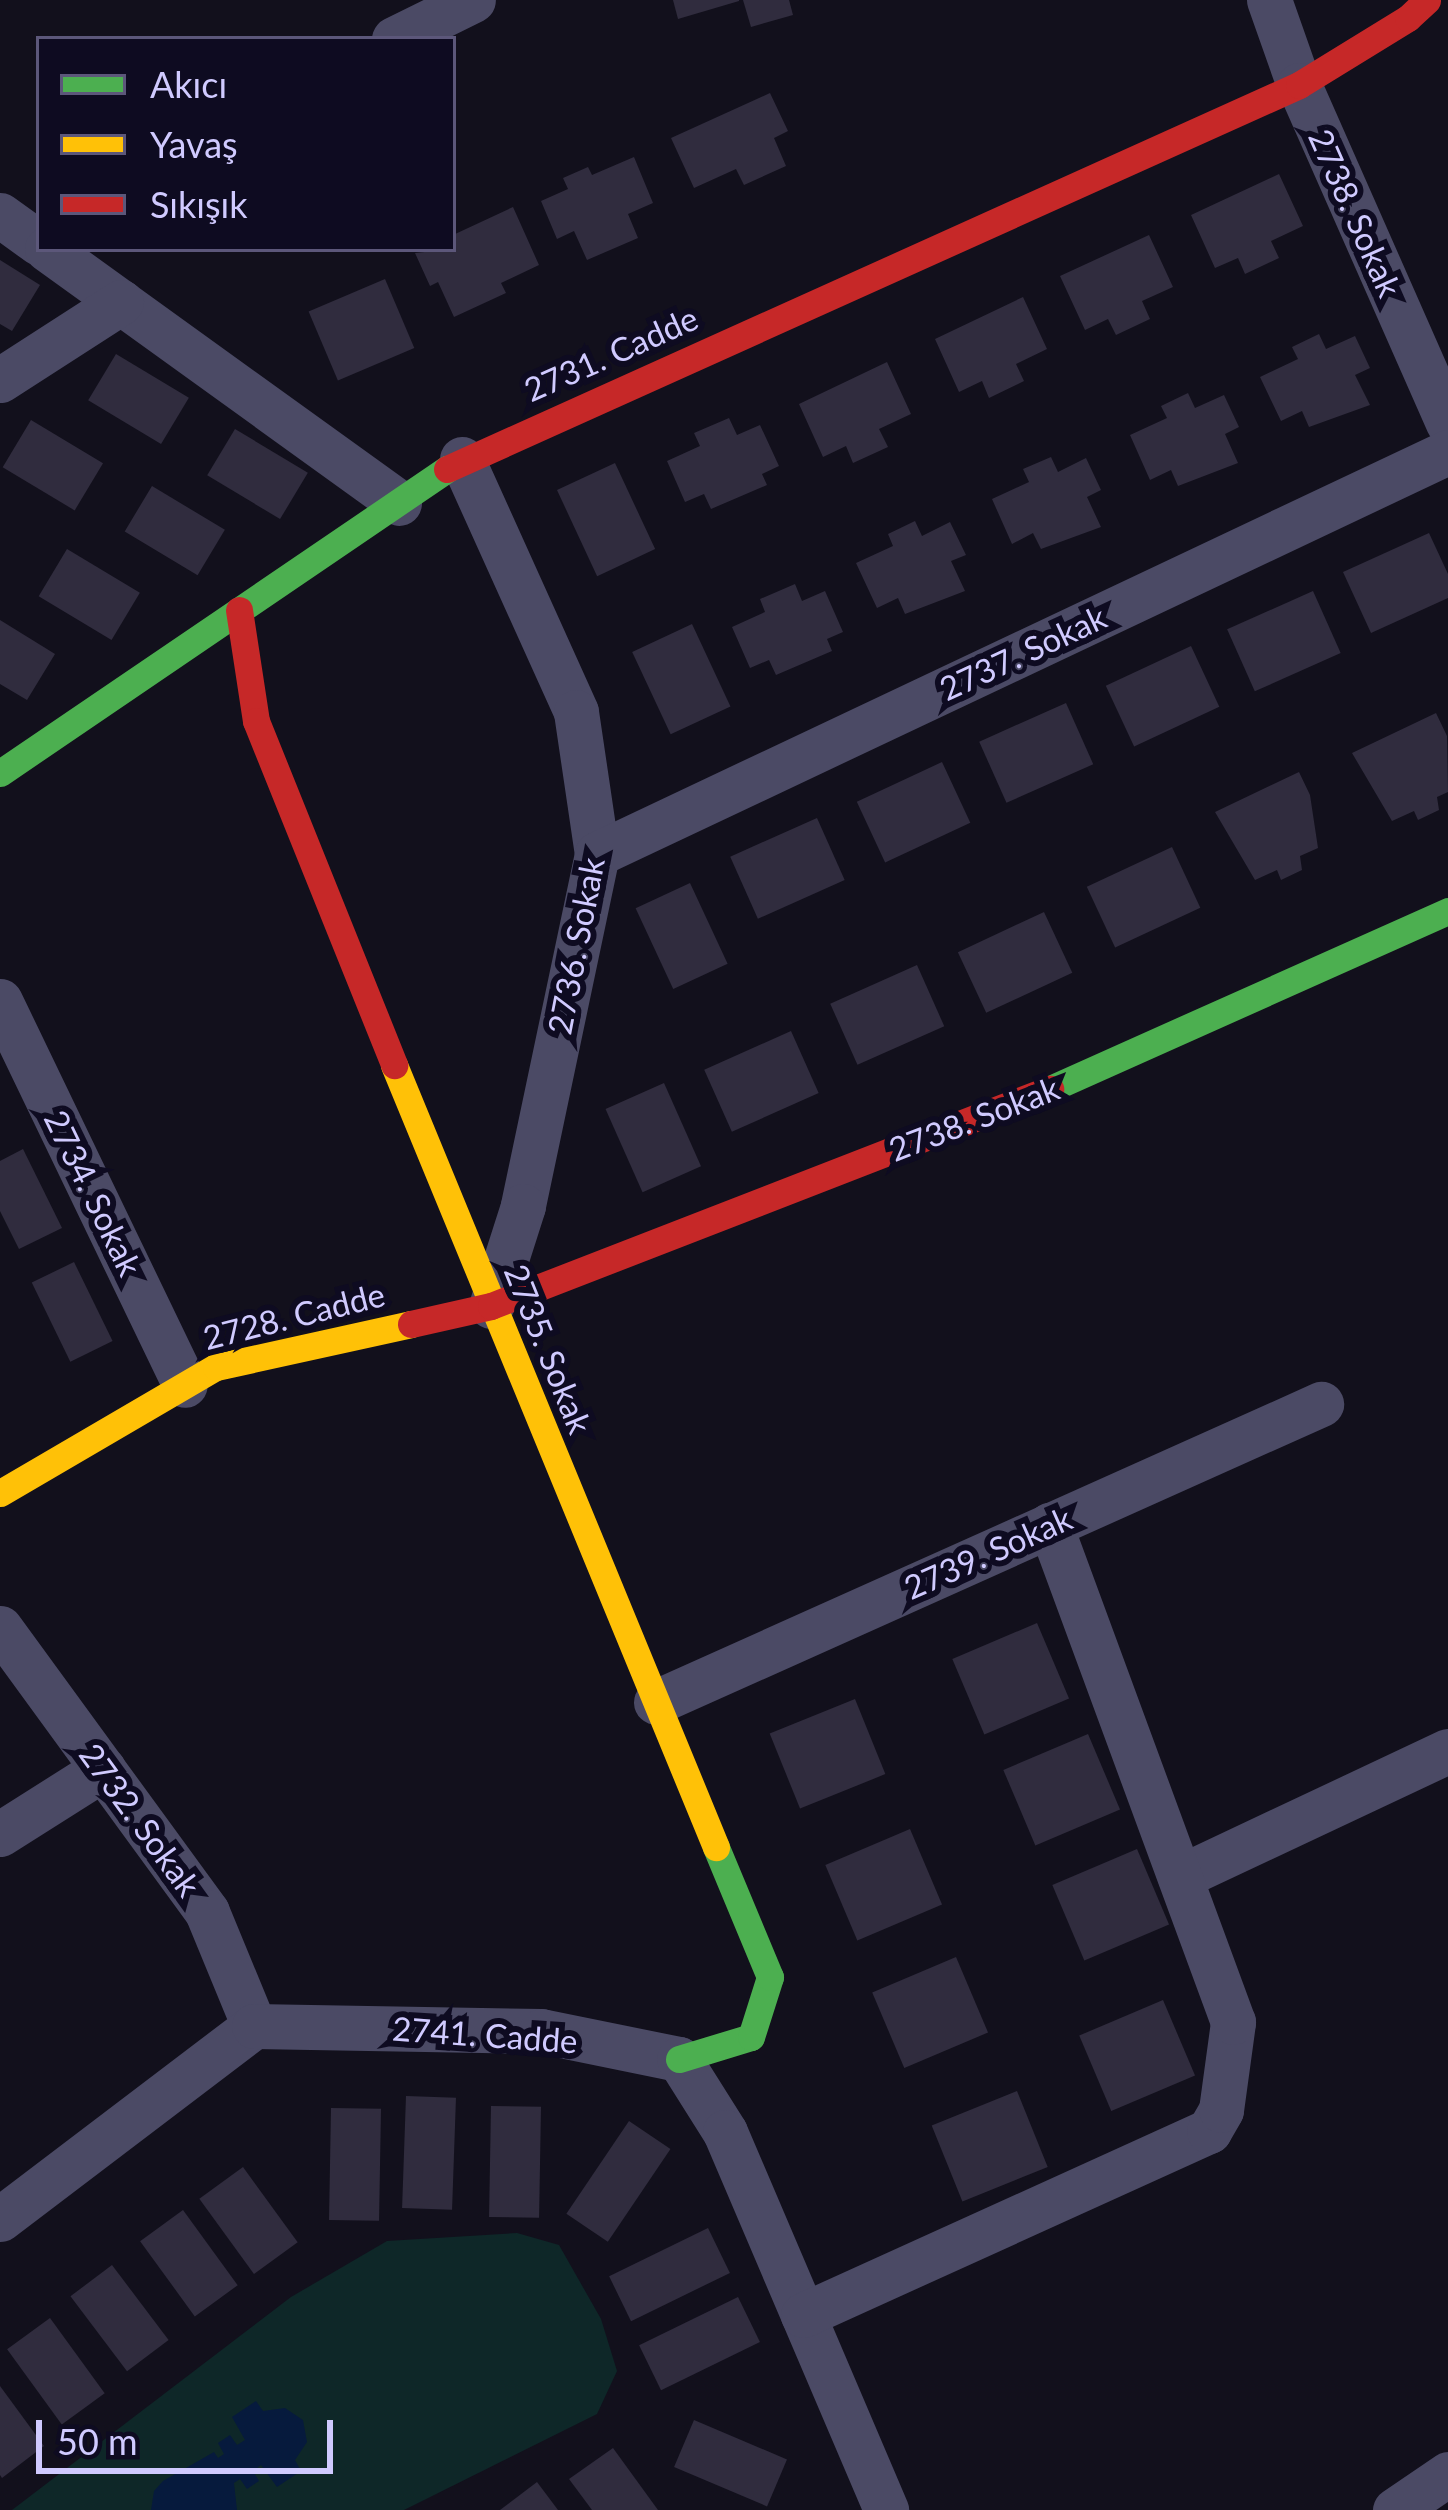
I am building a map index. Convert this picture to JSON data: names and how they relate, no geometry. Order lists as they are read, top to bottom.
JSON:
{
  "streets": {
    "street": [
      "2738. Sokak",
      "2731. Cadde",
      "2737. Sokak",
      "2736. Sokak",
      "2734. Sokak",
      "2728. Cadde",
      "2735. Sokak",
      "2739. Sokak",
      "2732. Sokak",
      "2741. Cadde"
    ]
  },
  "crossings": [
    ["2738. Sokak", "2731. Cadde"],
    ["2738. Sokak", "2736. Sokak"],
    ["2738. Sokak", "2728. Cadde"],
    ["2738. Sokak", "2735. Sokak"],
    ["2731. Cadde", "2736. Sokak"],
    ["2731. Cadde", "2735. Sokak"],
    ["2737. Sokak", "2736. Sokak"],
    ["2736. Sokak", "2728. Cadde"],
    ["2736. Sokak", "2735. Sokak"],
    ["2734. Sokak", "2728. Cadde"],
    ["2728. Cadde", "2735. Sokak"],
    ["2735. Sokak", "2739. Sokak"],
    ["2735. Sokak", "2741. Cadde"],
    ["2732. Sokak", "2741. Cadde"]
  ],
  "legend": ["Akıcı", "Yavaş", "Sıkışık"],
  "scale_bar": "50 m"
}
